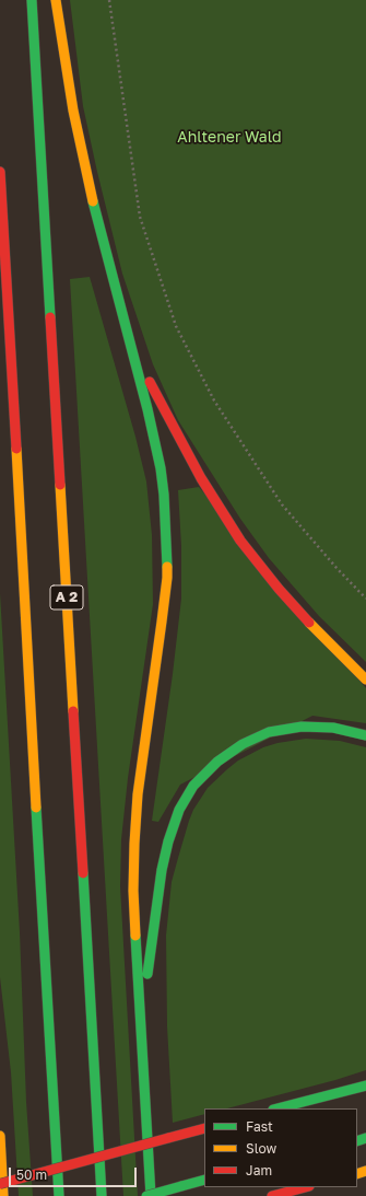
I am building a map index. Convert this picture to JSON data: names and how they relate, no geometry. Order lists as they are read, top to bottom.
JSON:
{
  "streets": {
    "highway": ["A 2"]
  },
  "parks": ["Ahltener Wald"],
  "legend": ["Fast", "Slow", "Jam"],
  "scale_bar": "50 m"
}
